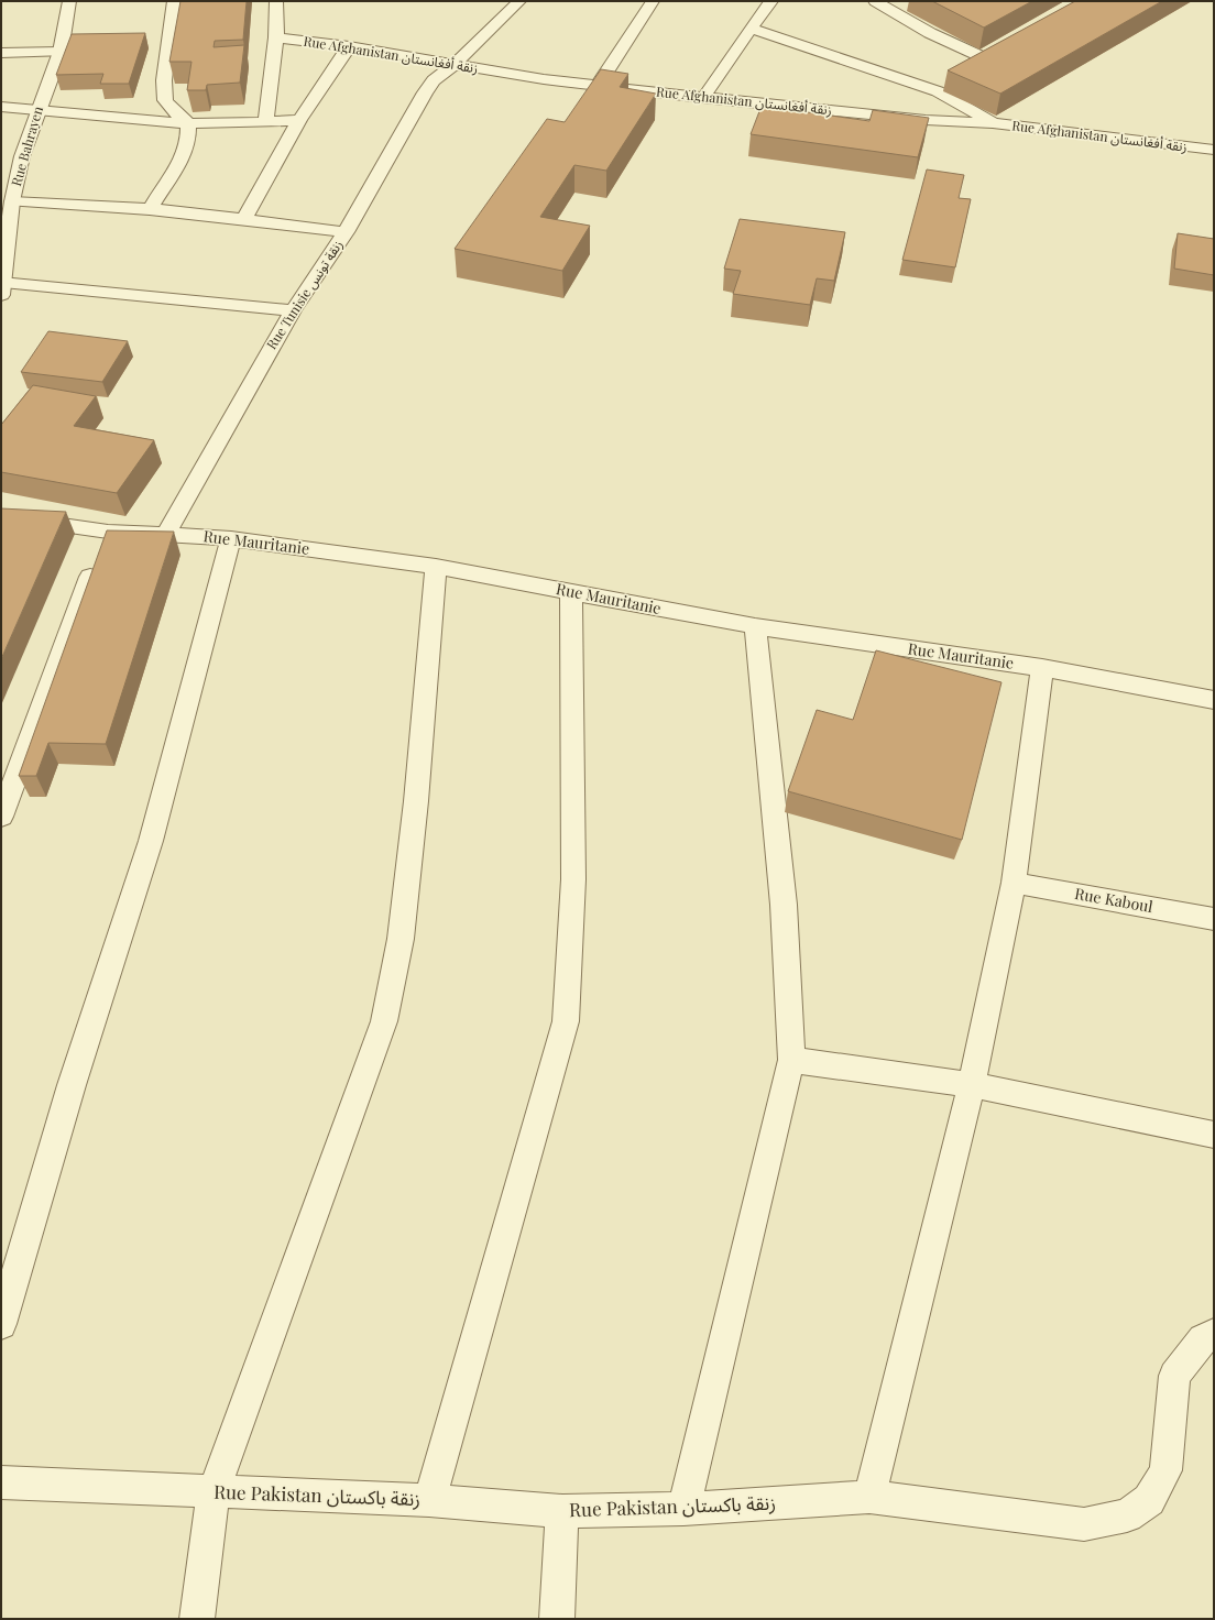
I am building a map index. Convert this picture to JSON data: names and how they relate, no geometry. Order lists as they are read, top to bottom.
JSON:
{
  "streets": {
    "street": [
      "Rue Afghanistan زنقة أفغانستان",
      "Rue Bahrayen",
      "Rue Tunisie زنقة تونس",
      "Rue Mauritanie",
      "Rue Kaboul",
      "Rue Pakistan زنقة باكستان"
    ]
  },
  "crossings": [
    ["Rue Afghanistan زنقة أفغانستان", "Rue Tunisie زنقة تونس"],
    ["Rue Tunisie زنقة تونس", "Rue Mauritanie"]
  ]
}
